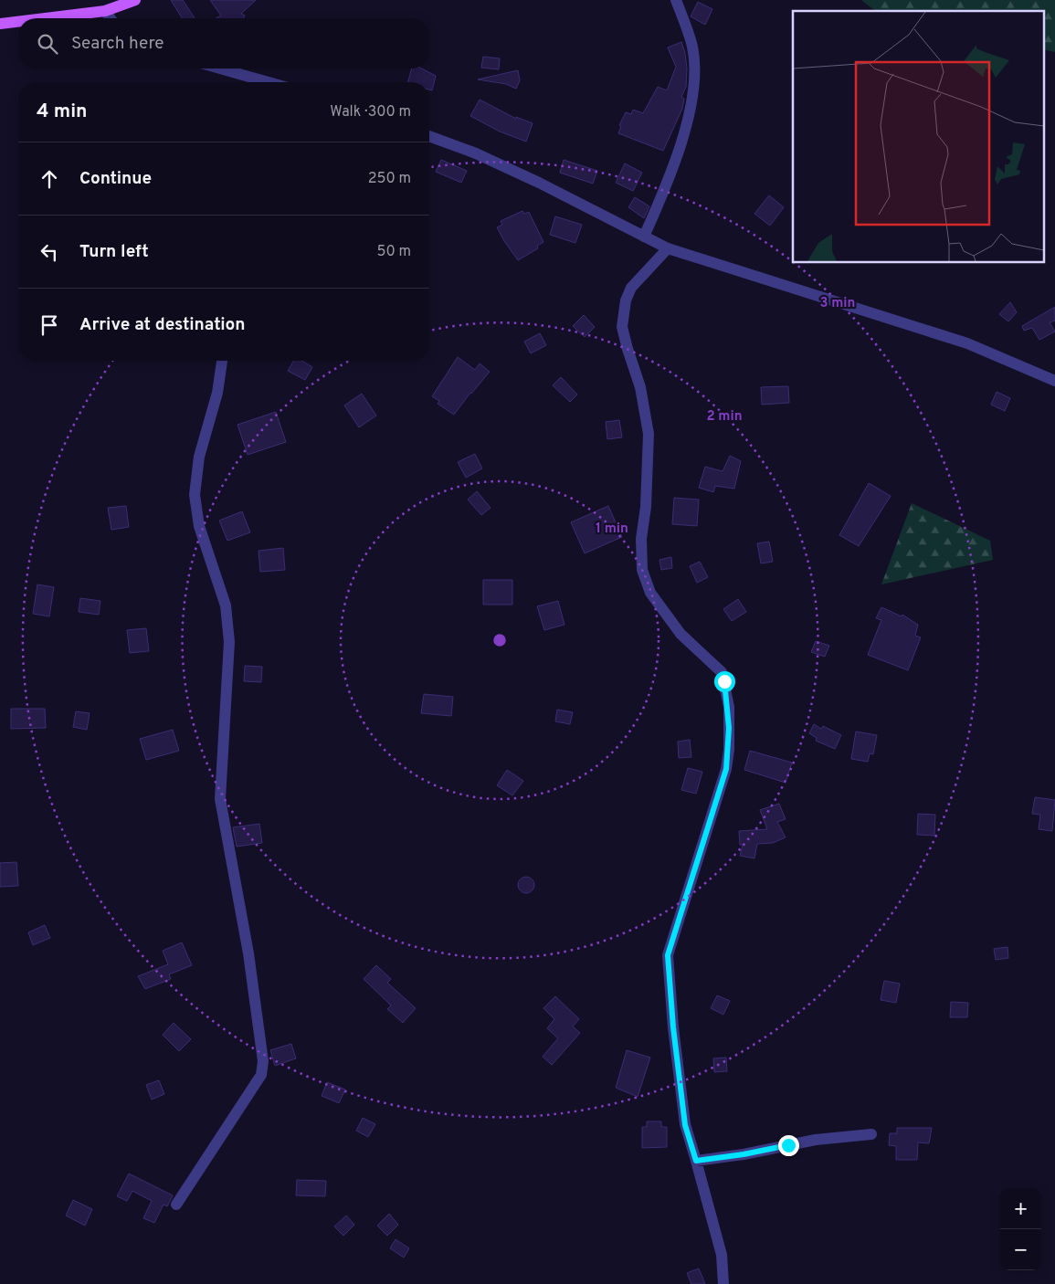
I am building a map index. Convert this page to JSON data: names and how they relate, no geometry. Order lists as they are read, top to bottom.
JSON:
{
  "page": {
    "search": "Search here",
    "heading": ["4 min", "Walk · 300 m"],
    "list": [
      ["Continue", "250 m"],
      ["Turn left", "50 m"],
      "Arrive at destination"
    ],
    "map_buttons": ["+", "−"]
  },
  "rings": ["3 min", "2 min", "1 min"]
}
